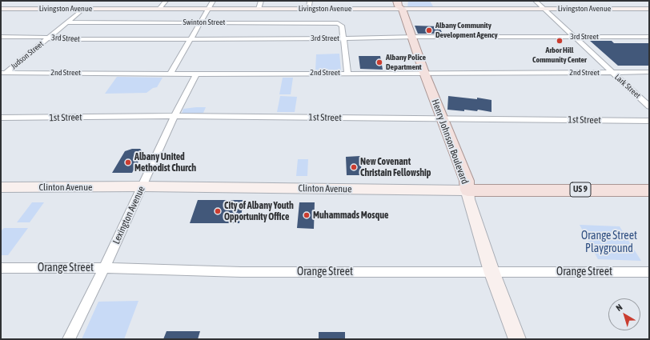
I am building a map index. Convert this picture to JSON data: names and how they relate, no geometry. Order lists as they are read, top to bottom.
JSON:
{
  "streets": {
    "main road": ["Henry Johnson Boulevard", "Clinton Avenue", "US 9"],
    "street": [
      "Livingston Avenue",
      "Swinton Street",
      "3rd Street",
      "Judson Street",
      "2nd Street",
      "Lark Street",
      "1st Street",
      "Lexington Avenue",
      "Orange Street"
    ]
  },
  "crossings": [
    ["Livingston Avenue", "Judson Street"],
    ["Livingston Avenue", "Lark Street"],
    ["Livingston Avenue", "Henry Johnson Boulevard"],
    ["Swinton Street", "3rd Street"],
    ["Swinton Street", "Judson Street"],
    ["3rd Street", "Judson Street"],
    ["3rd Street", "Lark Street"],
    ["3rd Street", "Henry Johnson Boulevard"],
    ["Judson Street", "2nd Street"],
    ["2nd Street", "Lark Street"],
    ["2nd Street", "Henry Johnson Boulevard"],
    ["2nd Street", "Lexington Avenue"],
    ["1st Street", "Henry Johnson Boulevard"],
    ["1st Street", "Lexington Avenue"],
    ["Henry Johnson Boulevard", "Clinton Avenue"],
    ["Henry Johnson Boulevard", "Orange Street"],
    ["Clinton Avenue", "Lexington Avenue"],
    ["Lexington Avenue", "Orange Street"]
  ],
  "parks": ["Orange Street Playground"],
  "places": [
    "Albany Community Development Agency",
    "Arbor Hill Community Center",
    "Albany Police Department",
    "Albany United Methodist Church",
    "New Covenant Christain Fellowship",
    "City of Albany Youth Opportunity Office",
    "Muhammads Mosque"
  ],
  "north": "top left"
}
